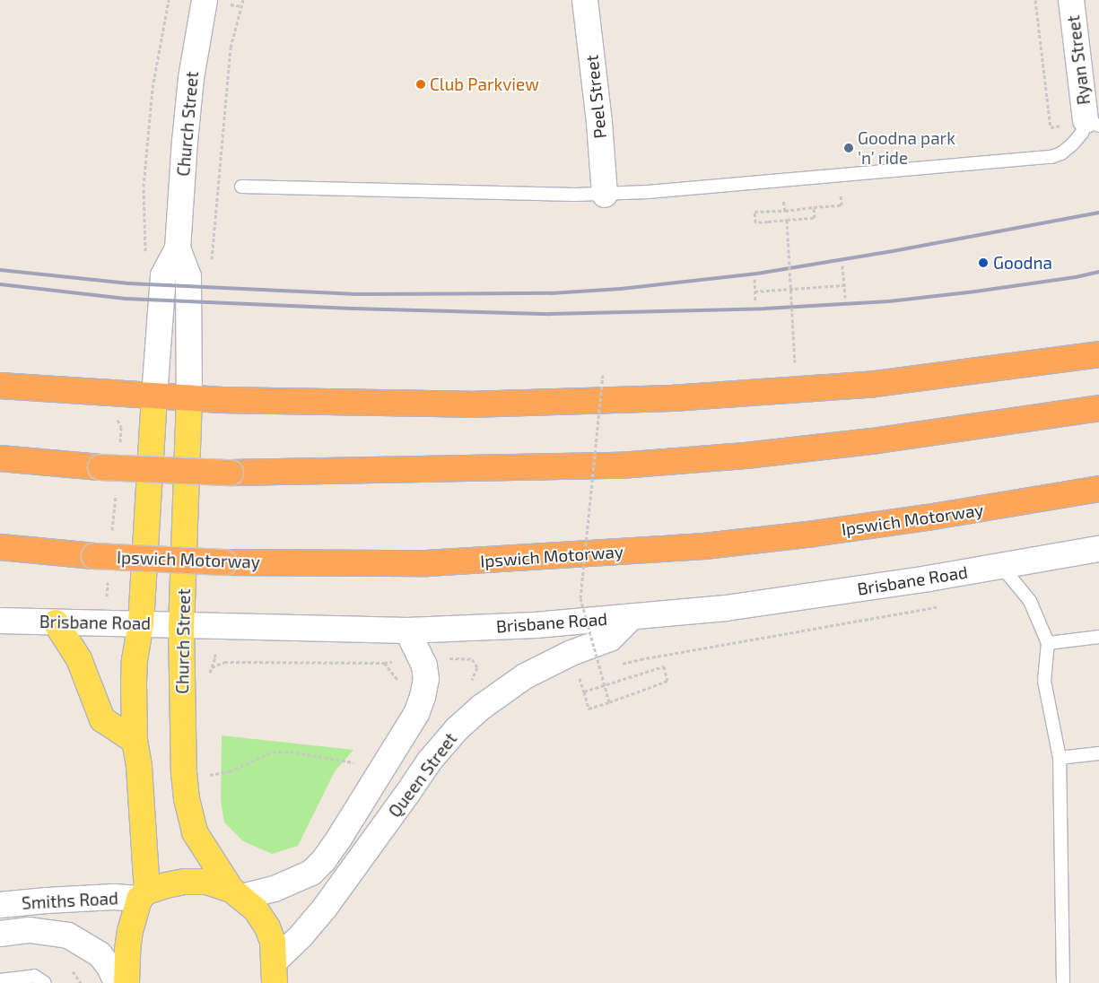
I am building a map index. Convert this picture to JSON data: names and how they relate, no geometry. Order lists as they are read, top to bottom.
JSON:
{
  "streets": {
    "highway": ["Ipswich Motorway"],
    "main road": [
      "Ryan Street",
      "Peel Street",
      "Church Street",
      "Brisbane Road",
      "Queen Street",
      "Smiths Road"
    ]
  },
  "crossings": [
    ["Church Street", "Brisbane Road"],
    ["Church Street", "Queen Street"],
    ["Church Street", "Smiths Road"],
    ["Brisbane Road", "Queen Street"]
  ],
  "places": ["Club Parkview", "Goodna park 'n' ride", "Goodna"]
}
